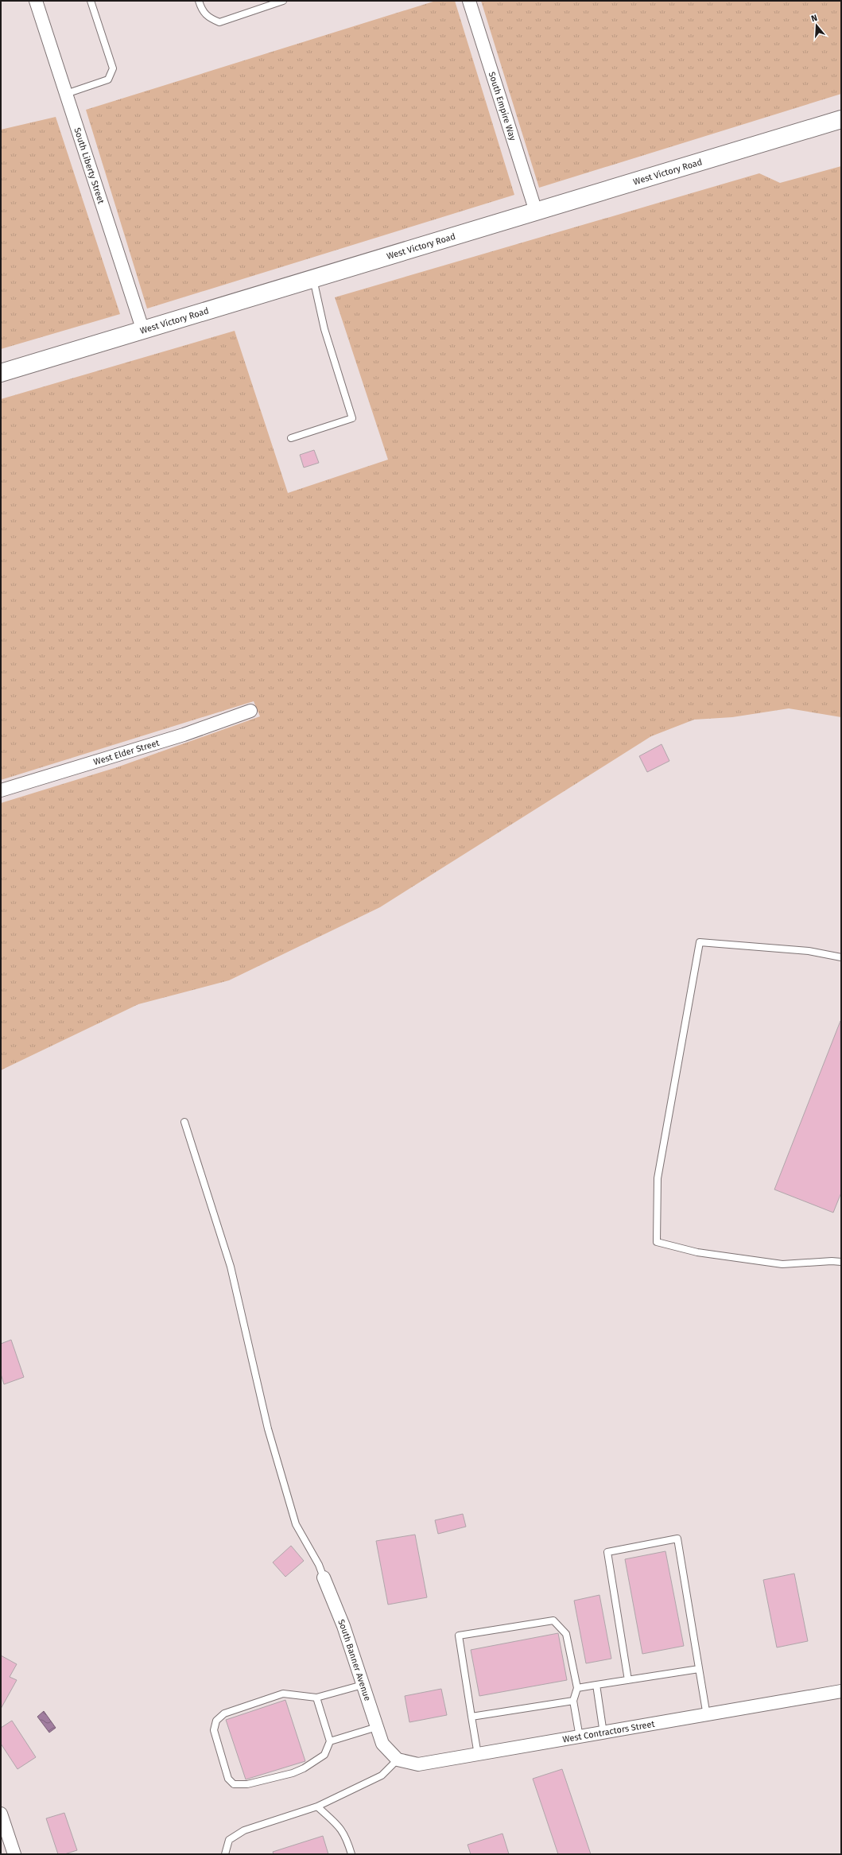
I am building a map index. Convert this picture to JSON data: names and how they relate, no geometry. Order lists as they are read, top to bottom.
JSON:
{
  "streets": {
    "main road": ["West Victory Road"],
    "street": [
      "South Empire Way",
      "South Liberty Street",
      "West Elder Street",
      "South Banner Avenue",
      "West Contractors Street"
    ]
  },
  "crossings": [
    ["South Empire Way", "West Victory Road"],
    ["South Liberty Street", "West Victory Road"],
    ["South Banner Avenue", "West Contractors Street"]
  ],
  "north": "top"
}
